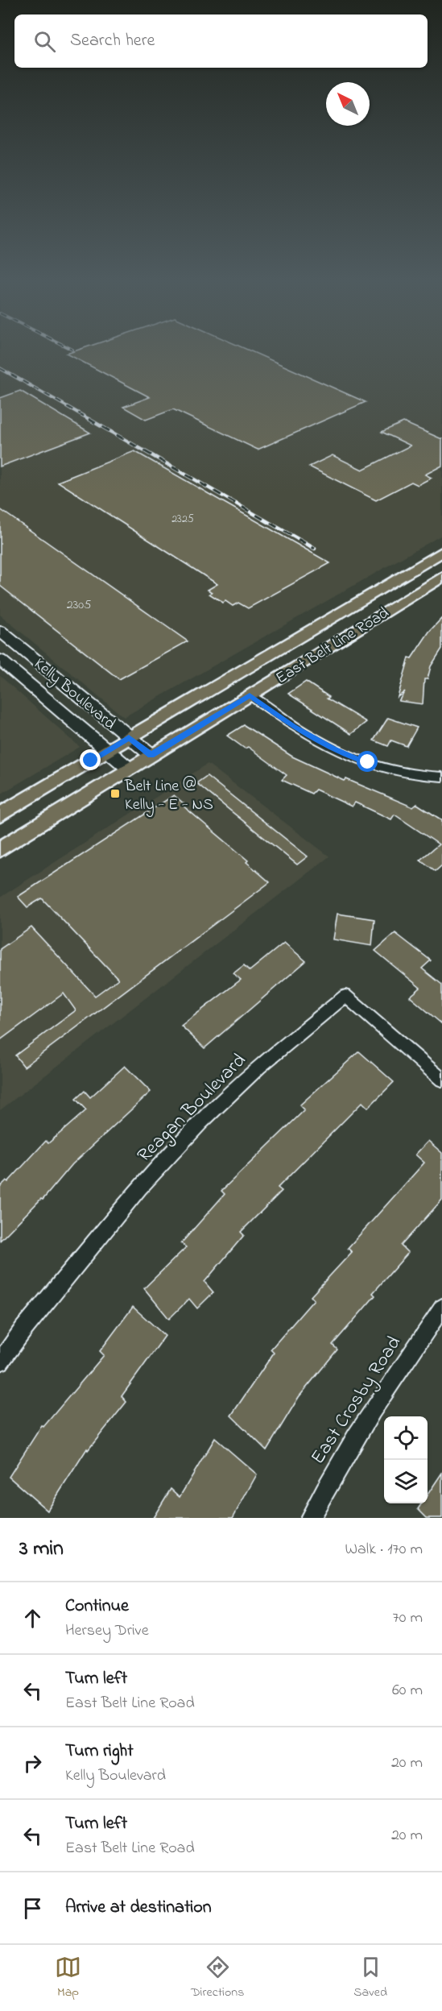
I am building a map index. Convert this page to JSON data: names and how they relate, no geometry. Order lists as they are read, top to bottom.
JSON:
{
  "streets": {
    "main road": ["East Belt Line Road"],
    "street": ["Kelly Boulevard", "Reagan Boulevard", "East Crosby Road"]
  },
  "crossings": [
    ["East Belt Line Road", "Kelly Boulevard"]
  ],
  "places": {
    "transit": ["Belt Line @ Kelly - E - NS"]
  },
  "house_numbers": ["2325", "2305"],
  "north": "top left",
  "page": {
    "search": "Search here",
    "heading": ["3 min", "Walk · 170 m"],
    "list": [
      ["Continue", "Hersey Drive", "70 m"],
      ["Turn left", "East Belt Line Road", "60 m"],
      ["Turn right", "Kelly Boulevard", "20 m"],
      ["Turn left", "East Belt Line Road", "20 m"],
      "Arrive at destination"
    ],
    "nav": ["Map", "Directions", "Saved"]
  }
}
